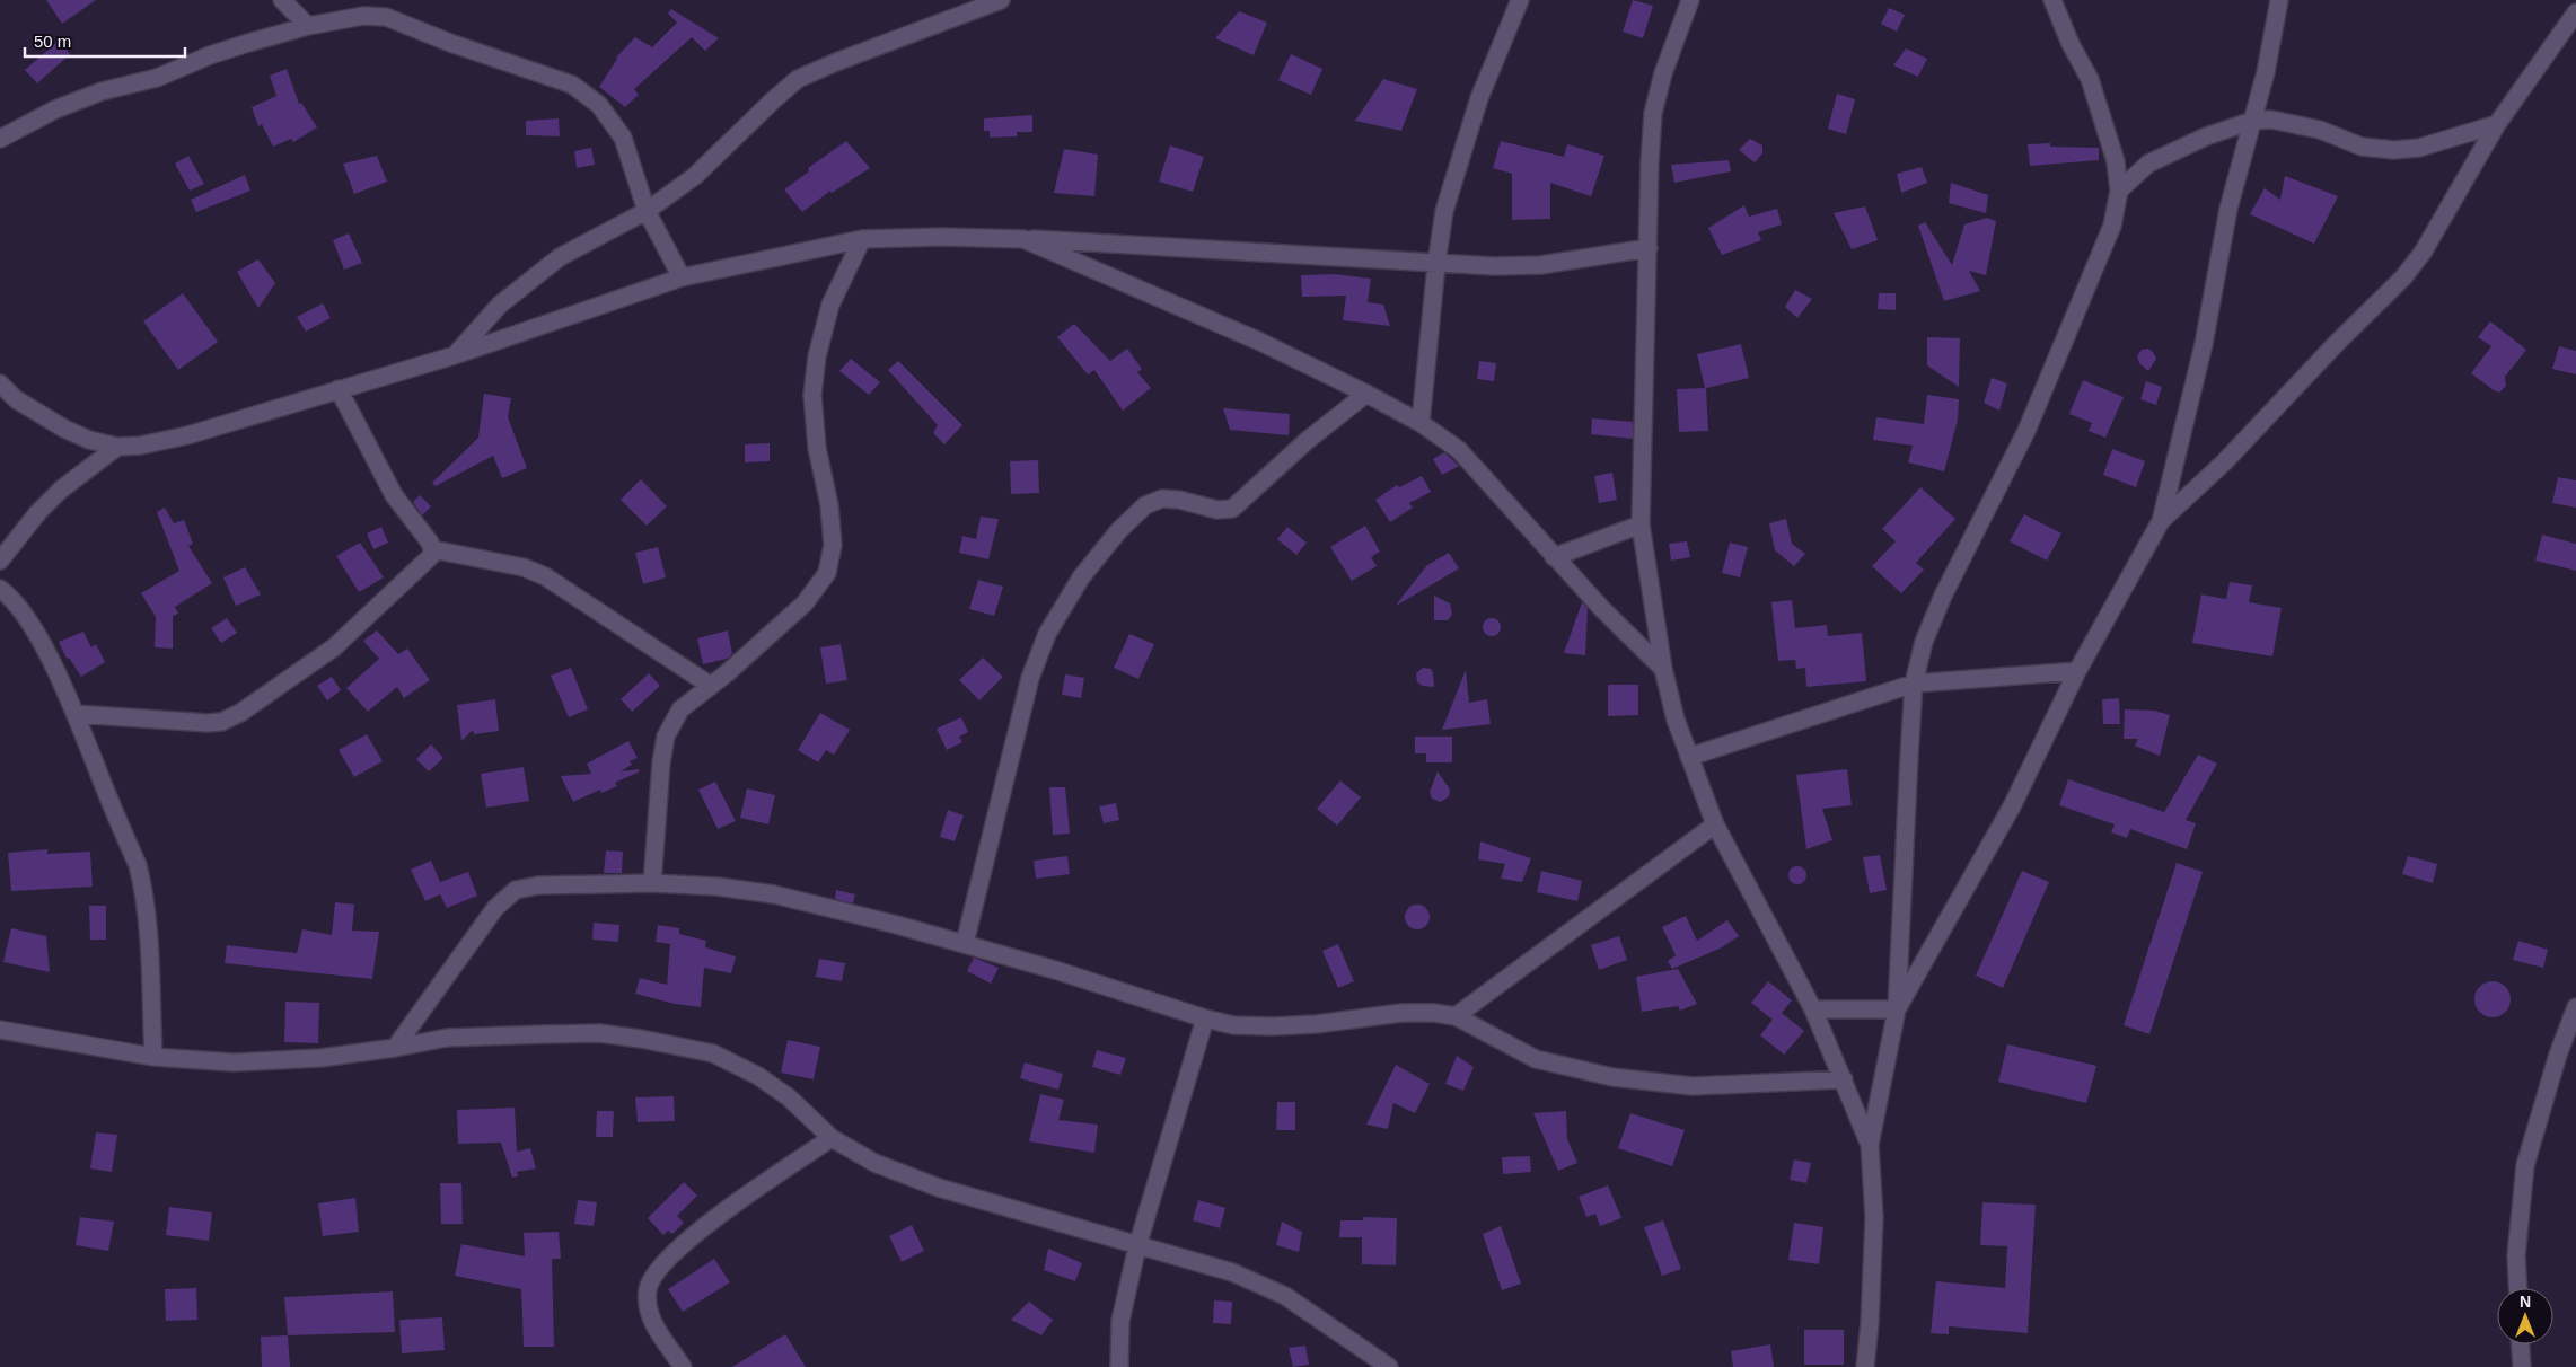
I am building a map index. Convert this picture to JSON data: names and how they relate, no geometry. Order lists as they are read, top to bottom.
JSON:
{
  "scale_bar": "50 m",
  "north": "top"
}
